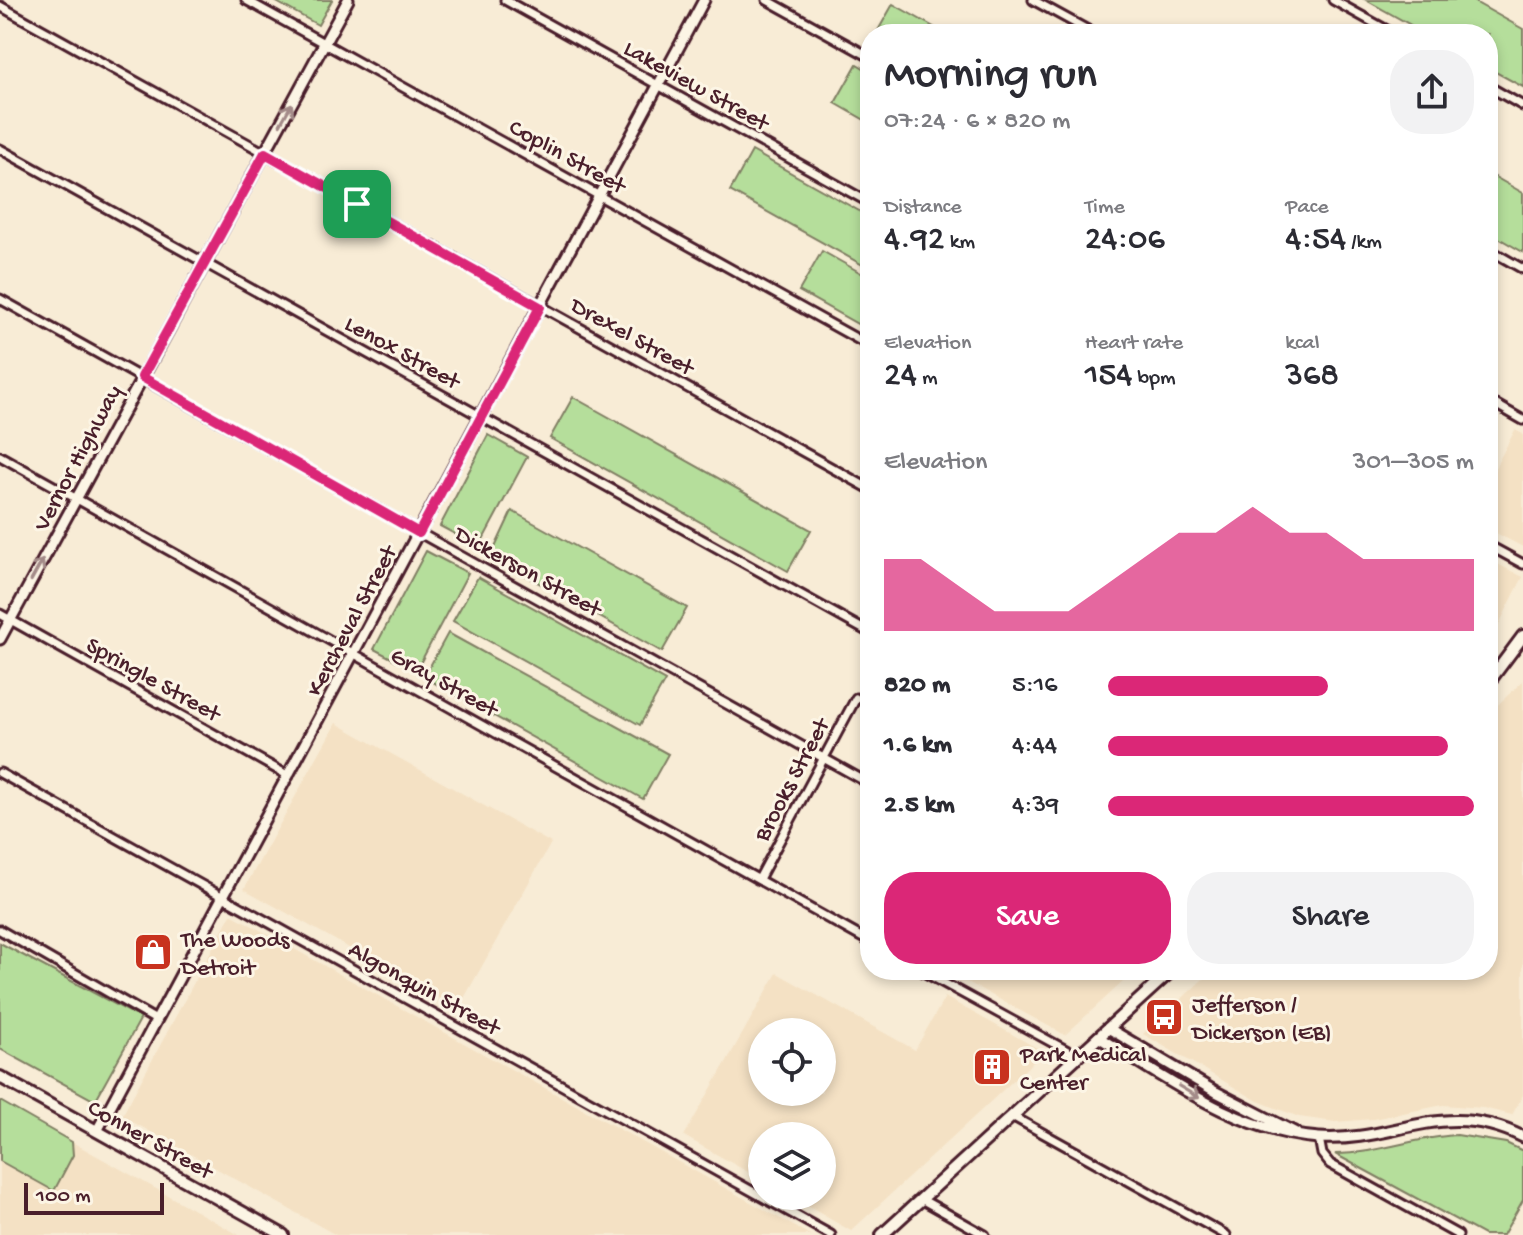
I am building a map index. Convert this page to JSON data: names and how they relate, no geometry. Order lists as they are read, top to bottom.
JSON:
{
  "streets": {
    "main road": ["Conner Street"],
    "street": [
      "Lakeview Street",
      "Coplin Street",
      "Drexel Street",
      "Lenox Street",
      "Vernor Highway",
      "Dickerson Street",
      "Kercheval Street",
      "Springle Street",
      "Gray Street",
      "Brooks Street",
      "Algonquin Street"
    ]
  },
  "crossings": [
    ["Lakeview Street", "Kercheval Street"],
    ["Coplin Street", "Vernor Highway"],
    ["Coplin Street", "Kercheval Street"],
    ["Drexel Street", "Vernor Highway"],
    ["Drexel Street", "Kercheval Street"],
    ["Lenox Street", "Vernor Highway"],
    ["Lenox Street", "Kercheval Street"],
    ["Vernor Highway", "Dickerson Street"],
    ["Vernor Highway", "Springle Street"],
    ["Vernor Highway", "Gray Street"],
    ["Dickerson Street", "Kercheval Street"],
    ["Dickerson Street", "Brooks Street"],
    ["Kercheval Street", "Springle Street"],
    ["Kercheval Street", "Gray Street"],
    ["Kercheval Street", "Algonquin Street"],
    ["Kercheval Street", "Conner Street"],
    ["Gray Street", "Brooks Street"]
  ],
  "one_way": ["Vernor Highway"],
  "places": {
    "shop": ["The Woods Detroit"],
    "bus stop": ["Jefferson / Dickerson (EB)"],
    "building": ["Park Medical Center"]
  },
  "scale_bar": "100 m",
  "page": {
    "heading": ["Morning run", "07:24 · 6 × 820 m"],
    "stats": [
      ["Distance", "4.92 km"],
      ["Time", "24:06"],
      ["Pace", "4:54 /km"],
      ["Elevation", "24 m"],
      ["Heart rate", "154 bpm"],
      ["kcal", "368"]
    ],
    "chart": ["Elevation", "301–305 m"],
    "list": [
      {
        "name": "820 m",
        "note": "5:16"
      },
      {
        "name": "1.6 km",
        "note": "4:44"
      },
      {
        "name": "2.5 km",
        "note": "4:39"
      }
    ],
    "buttons": ["Save", "Share"],
    "scale": "100 m"
  }
}
